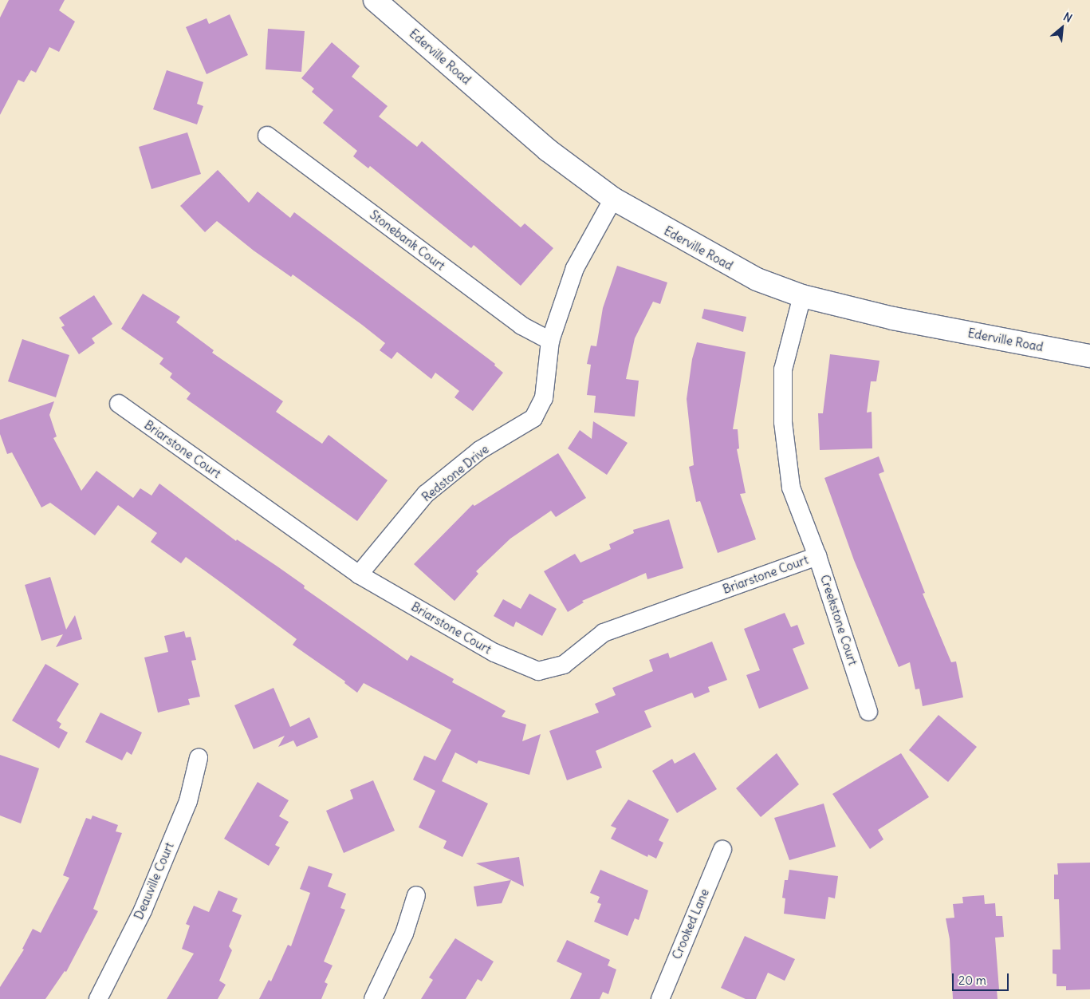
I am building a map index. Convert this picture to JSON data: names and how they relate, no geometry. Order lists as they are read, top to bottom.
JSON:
{
  "streets": {
    "street": [
      "Ederville Road",
      "Stonebank Court",
      "Briarstone Court",
      "Redstone Drive",
      "Creekstone Court",
      "Deauville Court",
      "Crooked Lane"
    ]
  },
  "crossings": [
    ["Ederville Road", "Redstone Drive"],
    ["Ederville Road", "Creekstone Court"],
    ["Stonebank Court", "Redstone Drive"],
    ["Briarstone Court", "Redstone Drive"],
    ["Briarstone Court", "Creekstone Court"]
  ],
  "scale_bar": "20 m",
  "north": "top right"
}
